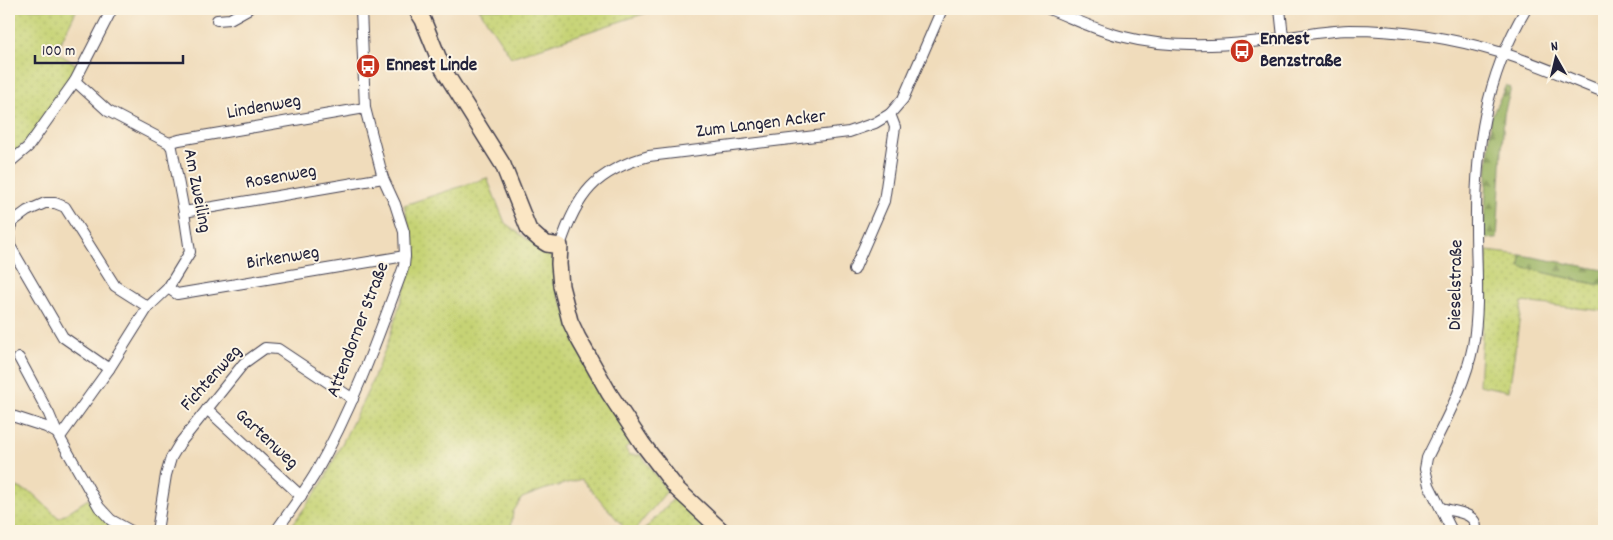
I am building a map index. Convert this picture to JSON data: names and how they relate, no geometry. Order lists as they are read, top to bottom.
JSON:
{
  "streets": {
    "street": [
      "Lindenweg",
      "Zum Langen Acker",
      "Rosenweg",
      "Am Zweiling",
      "Birkenweg",
      "Dieselstraße",
      "Attendorner Straße",
      "Fichtenweg",
      "Gartenweg"
    ]
  },
  "crossings": [
    ["Lindenweg", "Am Zweiling"],
    ["Lindenweg", "Attendorner Straße"],
    ["Rosenweg", "Am Zweiling"],
    ["Rosenweg", "Attendorner Straße"],
    ["Am Zweiling", "Birkenweg"],
    ["Birkenweg", "Attendorner Straße"],
    ["Attendorner Straße", "Fichtenweg"],
    ["Attendorner Straße", "Gartenweg"],
    ["Fichtenweg", "Gartenweg"]
  ],
  "places": {
    "bus stop": ["Ennest Benzstraße", "Ennest Linde"]
  },
  "scale_bar": "100 m",
  "north": "top"
}
